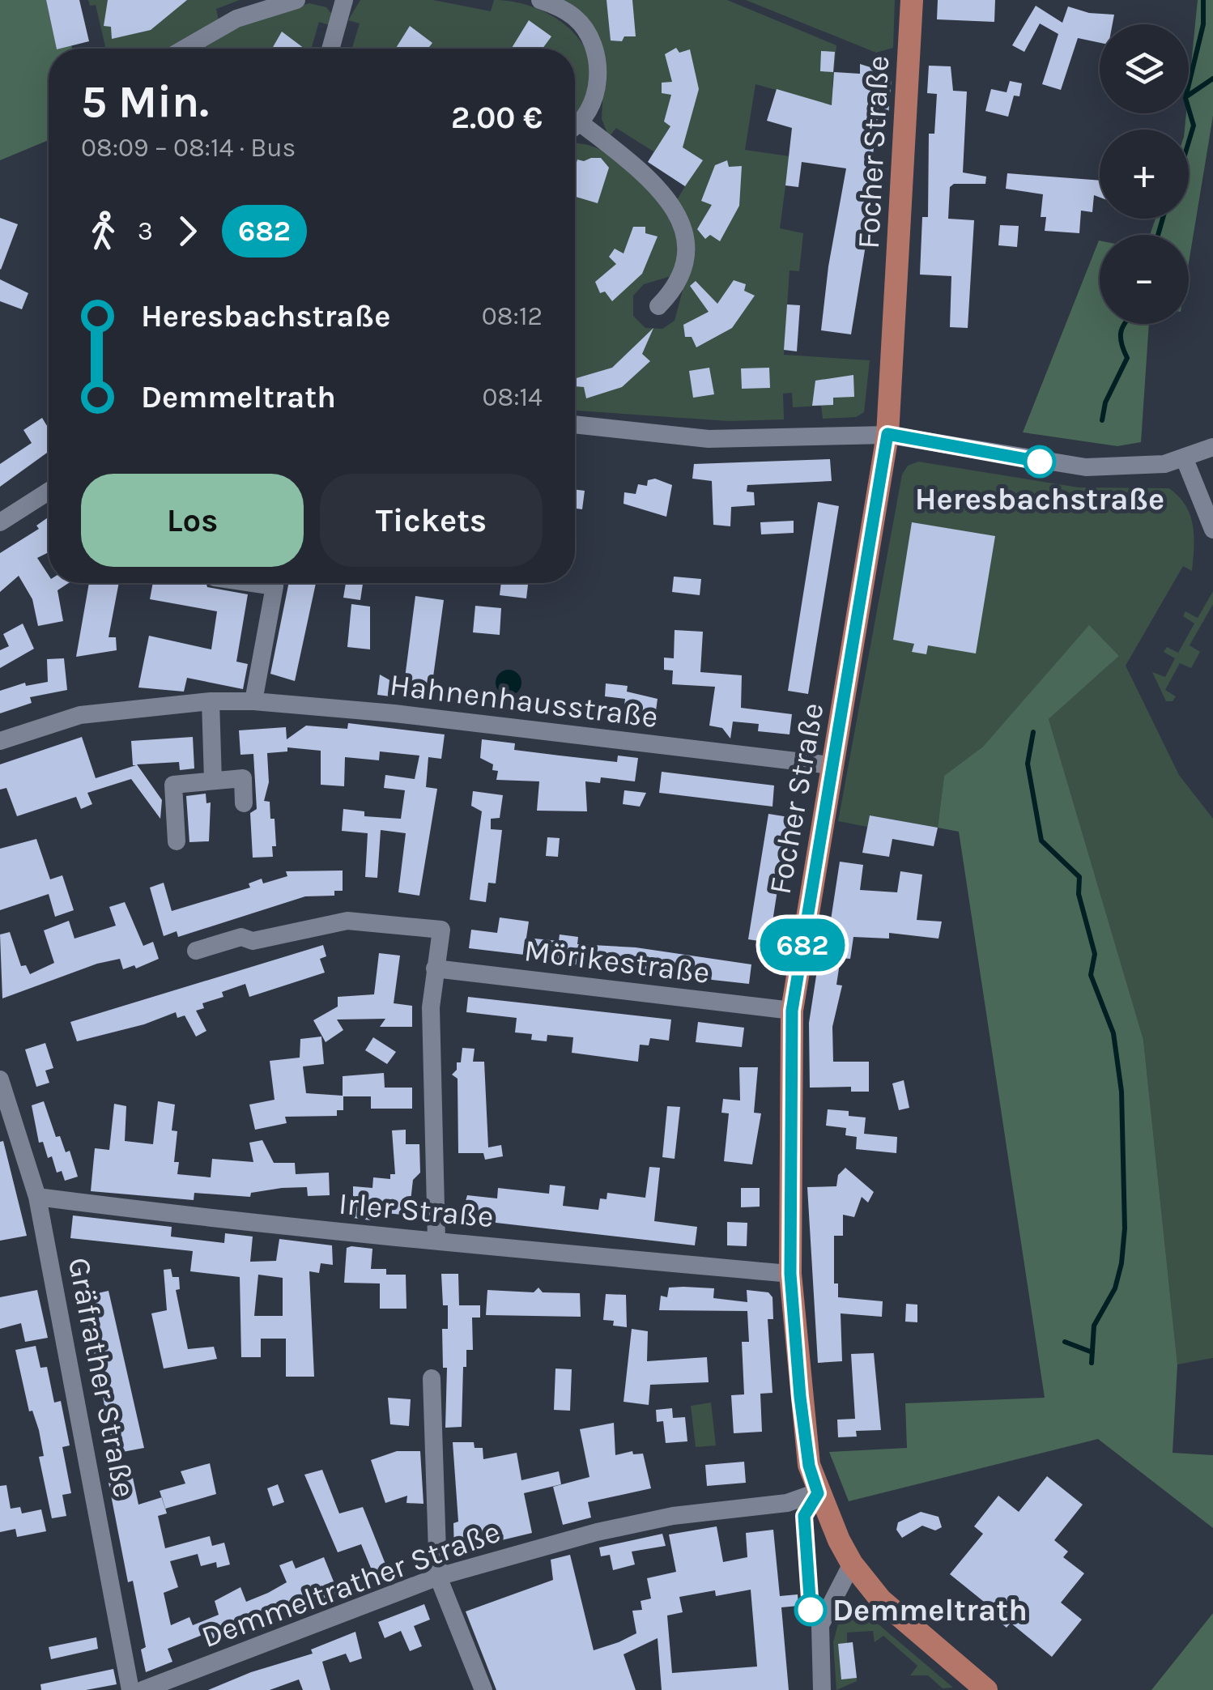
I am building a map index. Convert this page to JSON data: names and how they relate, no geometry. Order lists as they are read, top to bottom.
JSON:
{
  "streets": {
    "main road": ["Focher Straße"],
    "street": [
      "Hahnenhausstraße",
      "Mörikestraße",
      "Irler Straße",
      "Gräfrather Straße",
      "Demmeltrather Straße"
    ]
  },
  "crossings": [
    ["Focher Straße", "Hahnenhausstraße"],
    ["Focher Straße", "Mörikestraße"],
    ["Focher Straße", "Irler Straße"],
    ["Focher Straße", "Demmeltrather Straße"],
    ["Irler Straße", "Gräfrather Straße"]
  ],
  "places": ["Heresbachstraße", "Demmeltrath"],
  "lines": ["bus line 682"],
  "page": {
    "on_map": "682",
    "map_buttons": ["+", "−"],
    "heading": ["5 Min.", "08:09 – 08:14 · Bus", "2.00 €"],
    "legs": ["3", "682"],
    "list": [
      {
        "name": "Heresbachstraße",
        "value": "08:12"
      },
      {
        "name": "Demmeltrath",
        "value": "08:14"
      }
    ],
    "buttons": ["Los", "Tickets"]
  }
}
